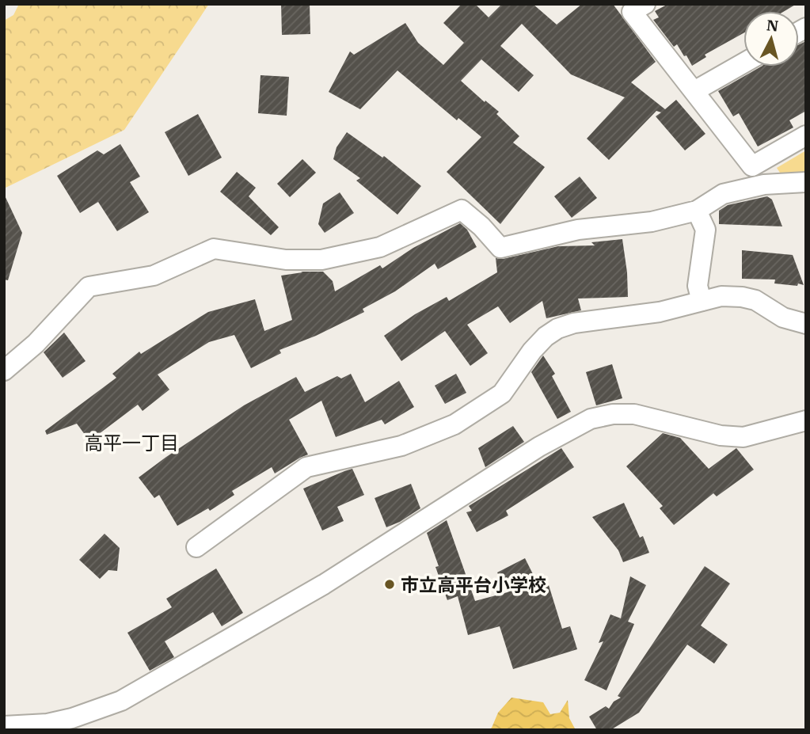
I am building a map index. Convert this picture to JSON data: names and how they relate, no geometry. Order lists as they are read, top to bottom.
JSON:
{
  "districts": ["高平一丁目"],
  "places": ["市立高平台小学校"],
  "north": "top"
}
